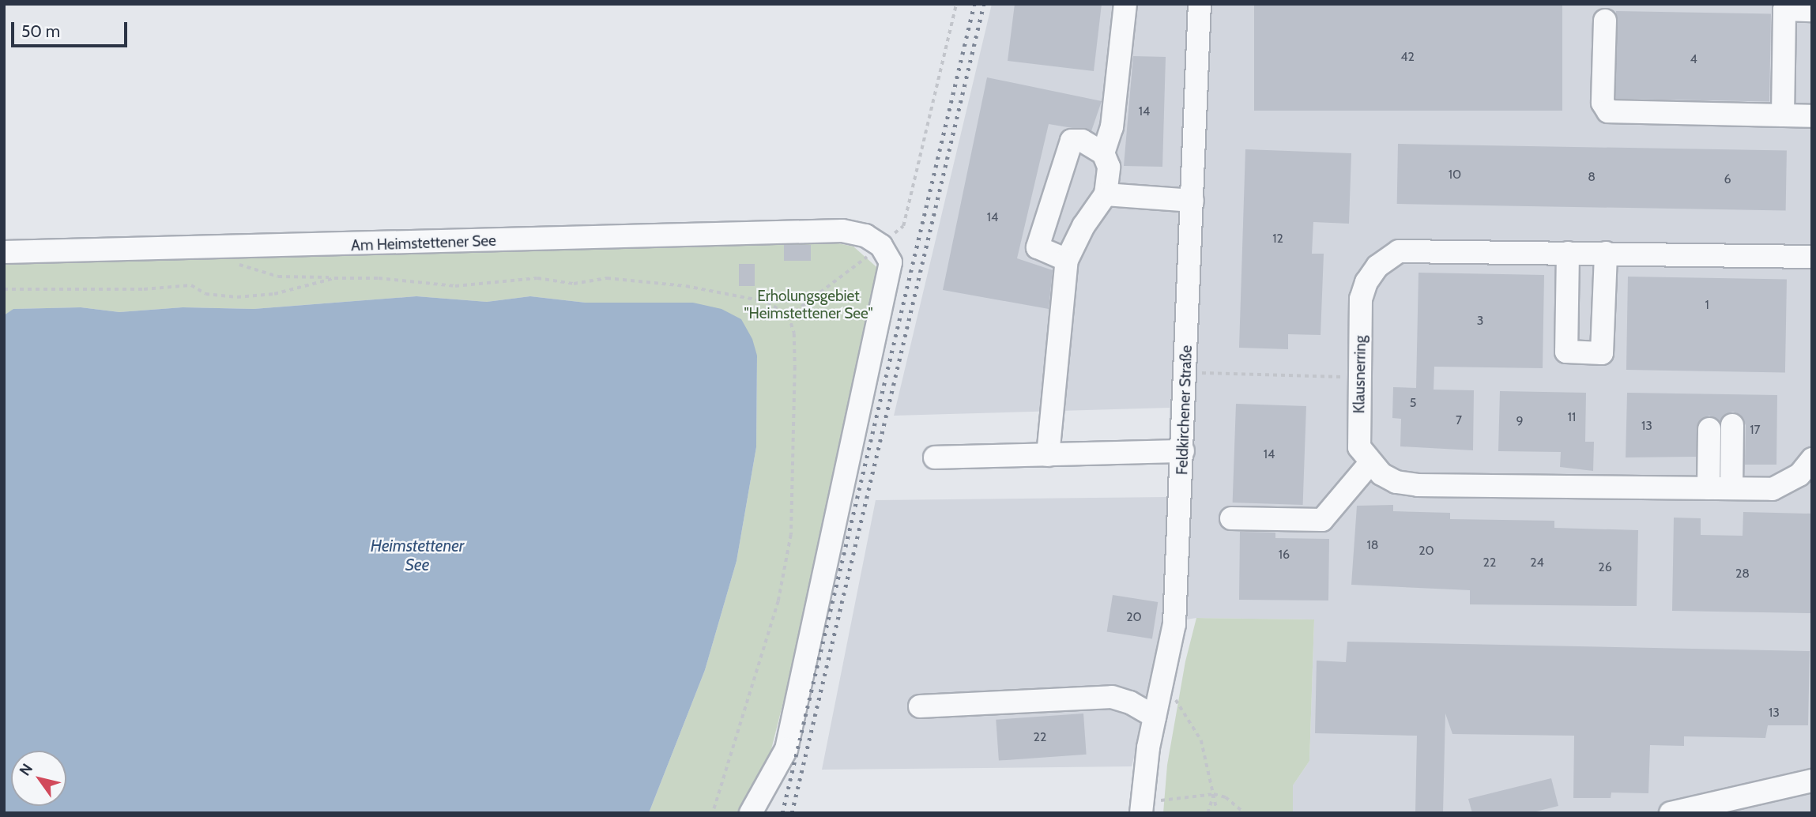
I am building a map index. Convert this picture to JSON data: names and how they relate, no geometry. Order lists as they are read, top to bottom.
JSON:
{
  "streets": {
    "street": ["Am Heimstettener See", "Klausnerring", "Feldkirchener Straße"]
  },
  "water": ["Heimstettener See"],
  "parks": ["Erholungsgebiet \"Heimstettener See\""],
  "house_numbers": [
    "42",
    "4",
    "14",
    "10",
    "8",
    "6",
    "14",
    "12",
    "1",
    "3",
    "5",
    "11",
    "7",
    "9",
    "13",
    "17",
    "14",
    "18",
    "20",
    "16",
    "22",
    "24",
    "26",
    "28",
    "20",
    "13",
    "22"
  ],
  "scale_bar": "50 m",
  "north": "top left"
}
